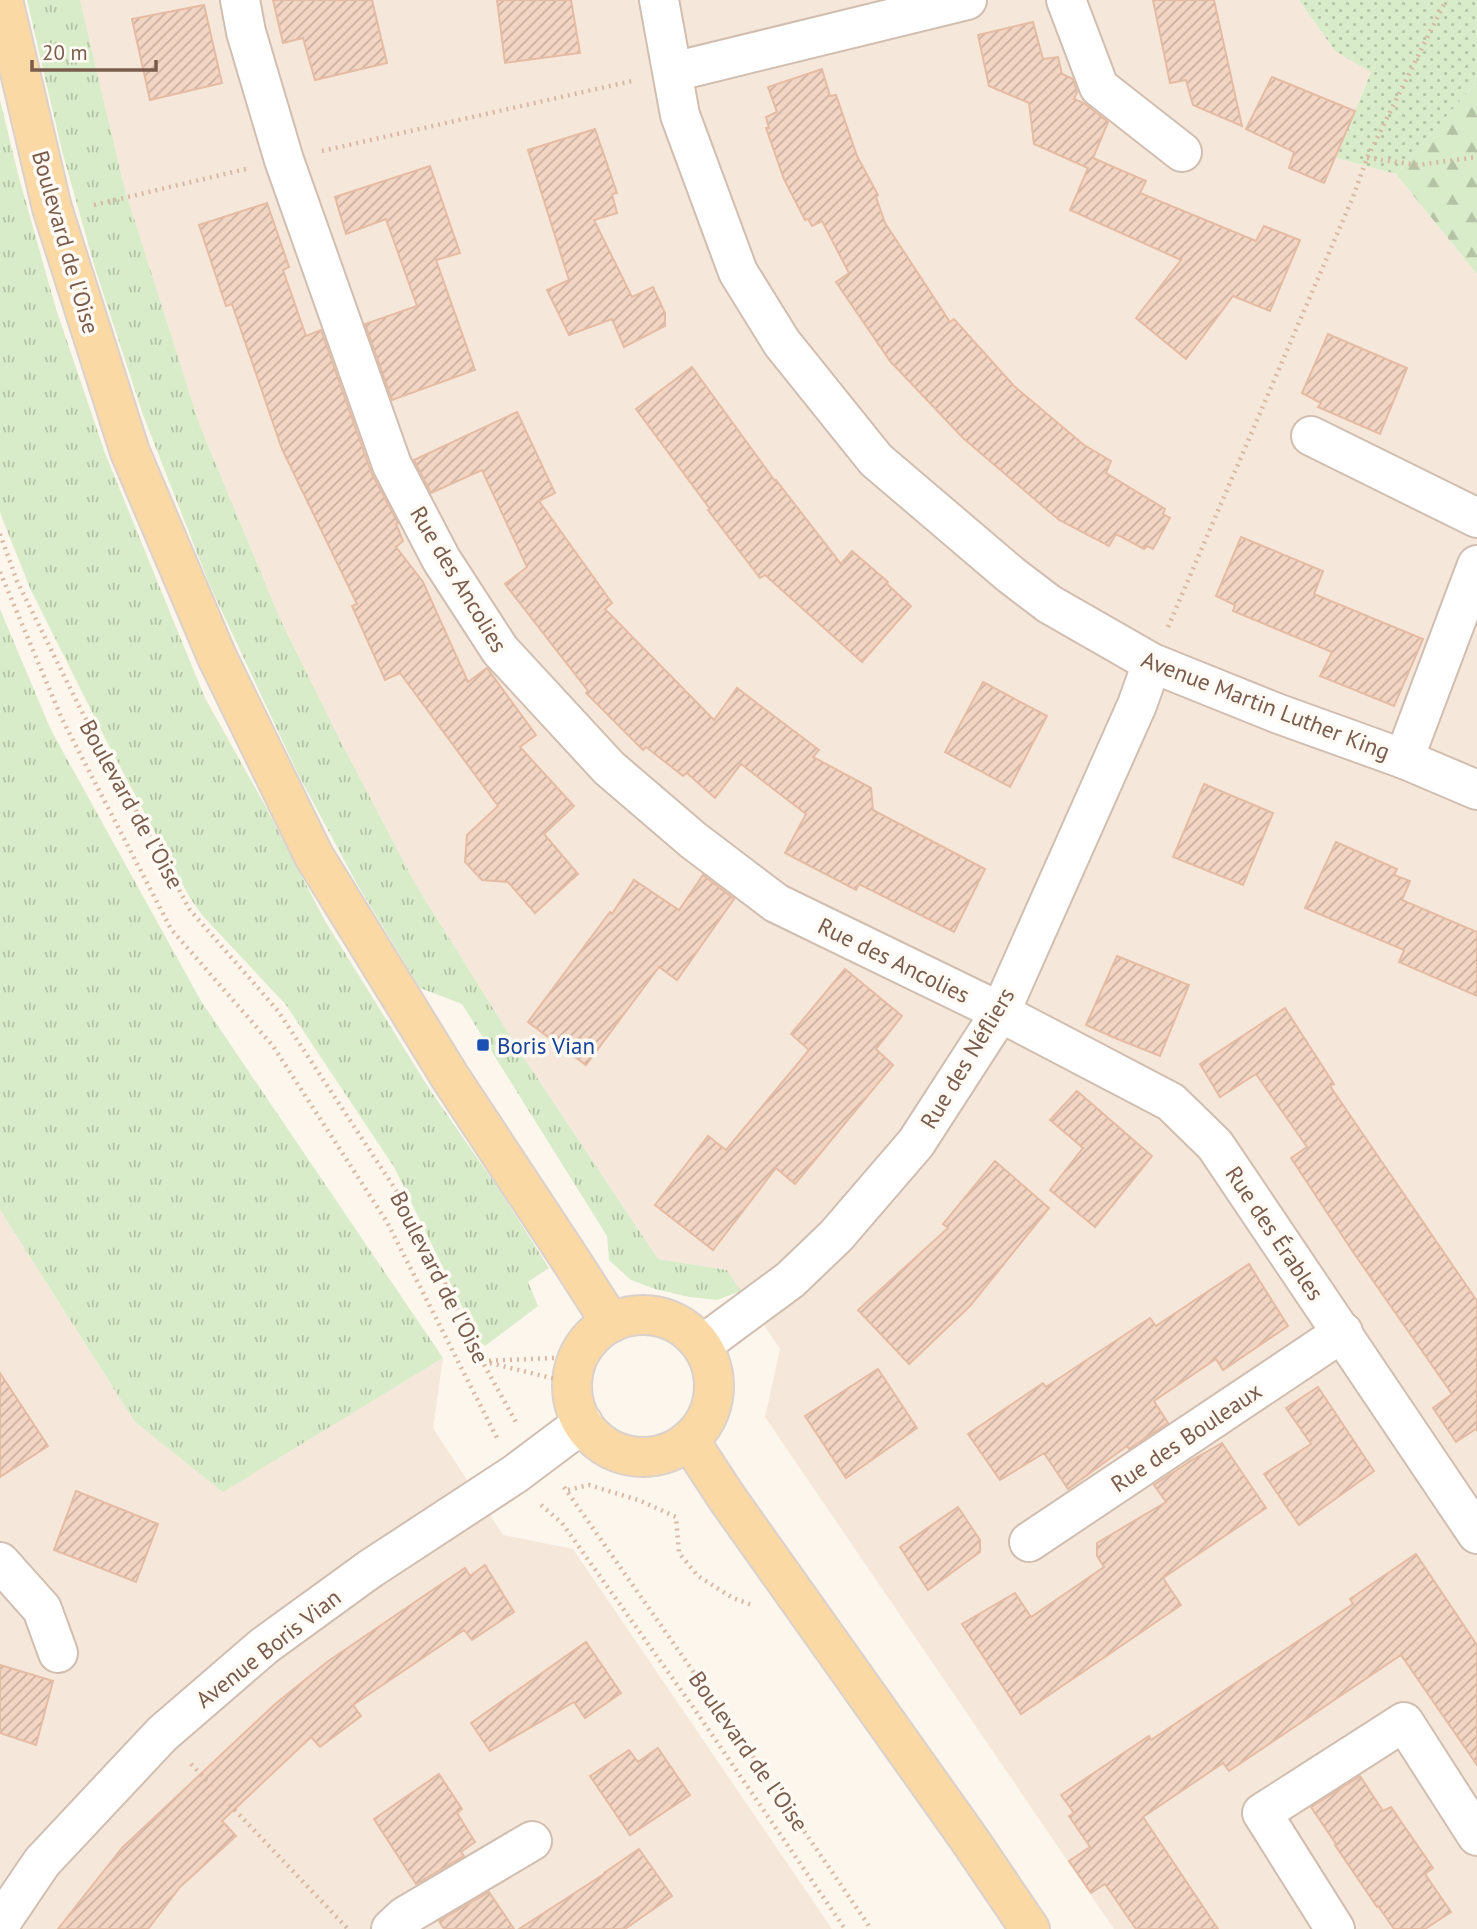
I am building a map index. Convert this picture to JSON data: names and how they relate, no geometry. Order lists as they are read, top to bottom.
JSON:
{
  "streets": {
    "main road": ["Boulevard de l'Oise"],
    "street": [
      "Rue des Ancolies",
      "Avenue Martin Luther King",
      "Rue des Néfliers",
      "Rue des Érables",
      "Rue des Bouleaux",
      "Avenue Boris Vian"
    ]
  },
  "crossings": [
    ["Boulevard de l'Oise", "Rue des Néfliers"],
    ["Boulevard de l'Oise", "Avenue Boris Vian"],
    ["Rue des Ancolies", "Rue des Néfliers"],
    ["Rue des Ancolies", "Rue des Érables"],
    ["Avenue Martin Luther King", "Rue des Néfliers"],
    ["Rue des Néfliers", "Rue des Érables"],
    ["Rue des Néfliers", "Avenue Boris Vian"],
    ["Rue des Érables", "Rue des Bouleaux"]
  ],
  "places": {
    "transit": ["Boris Vian"]
  },
  "scale_bar": "20 m"
}
